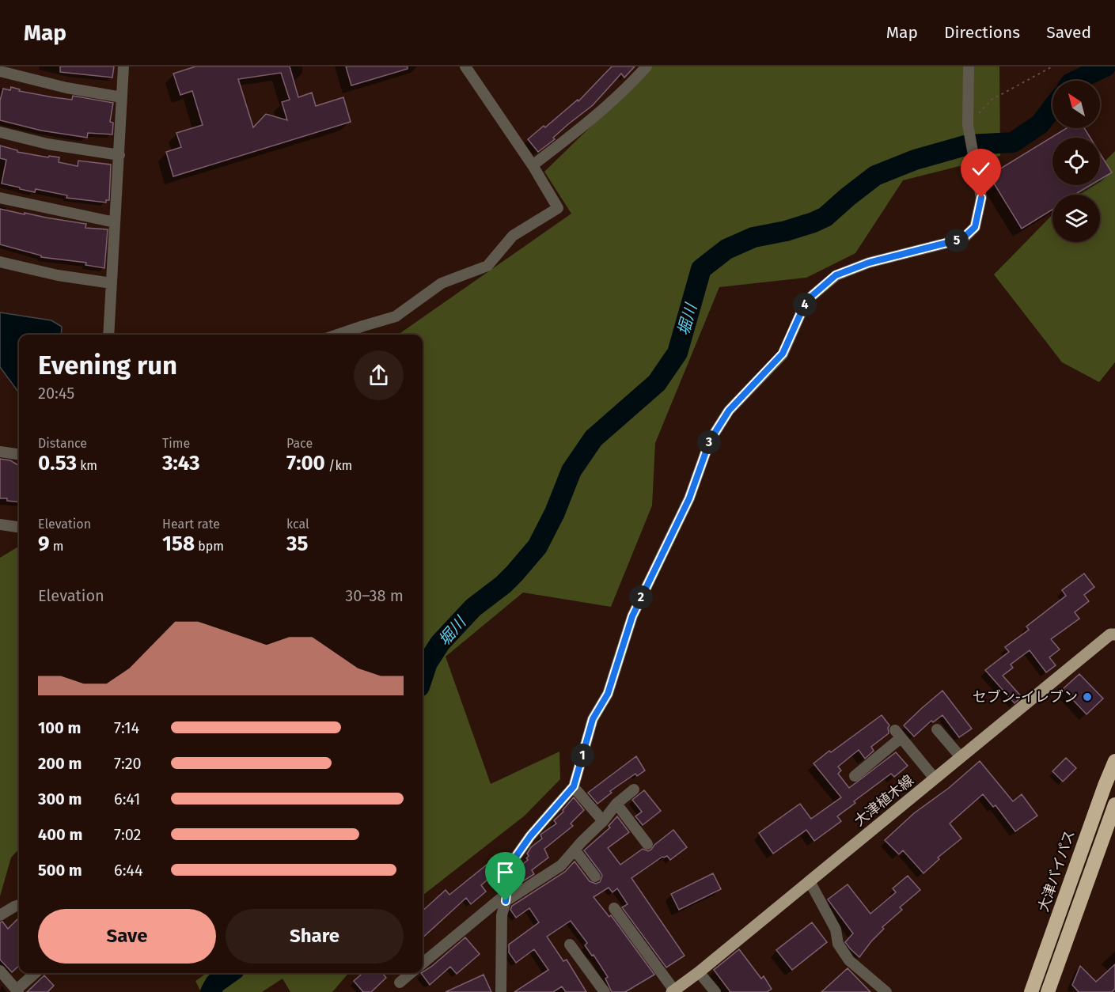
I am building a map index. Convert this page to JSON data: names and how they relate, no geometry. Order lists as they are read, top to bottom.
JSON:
{
  "streets": {
    "highway": ["大津バイパス"],
    "main road": ["大津植木線"]
  },
  "water": ["堀川"],
  "places": ["セブン-イレブン"],
  "north": "top left",
  "page": {
    "header": "Map",
    "nav": ["Map", "Directions", "Saved"],
    "pins": [
      "5",
      "4",
      "3",
      "2",
      "1"
    ],
    "heading": ["Evening run", "20:45"],
    "stats": [
      ["Distance", "0.53 km"],
      ["Time", "3:43"],
      ["Pace", "7:00 /km"],
      ["Elevation", "9 m"],
      ["Heart rate", "158 bpm"],
      ["kcal", "35"]
    ],
    "chart": ["Elevation", "30–38 m"],
    "list": [
      {
        "name": "100 m",
        "note": "7:14"
      },
      {
        "name": "200 m",
        "note": "7:20"
      },
      {
        "name": "300 m",
        "note": "6:41"
      },
      {
        "name": "400 m",
        "note": "7:02"
      },
      {
        "name": "500 m",
        "note": "6:44"
      }
    ],
    "buttons": ["Save", "Share"]
  }
}
